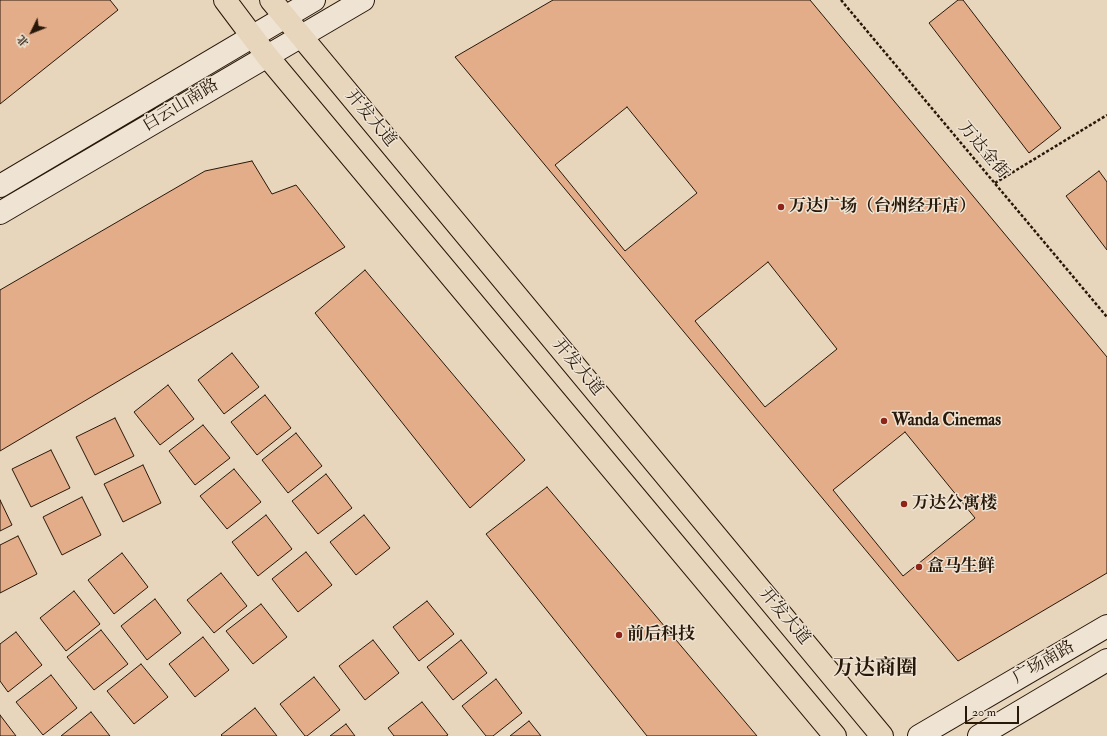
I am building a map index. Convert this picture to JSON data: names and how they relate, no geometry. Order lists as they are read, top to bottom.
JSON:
{
  "streets": {
    "main road": ["白云山南路", "开发大道", "广场南路"],
    "path": ["万达金街"]
  },
  "crossings": [
    ["白云山南路", "开发大道"]
  ],
  "districts": ["万达商圈"],
  "places": [
    "万达广场（台州经开店）",
    "Wanda Cinemas",
    "万达公寓楼",
    "盒马生鲜",
    "前后科技"
  ],
  "scale_bar": "20 m",
  "north": "bottom left"
}
